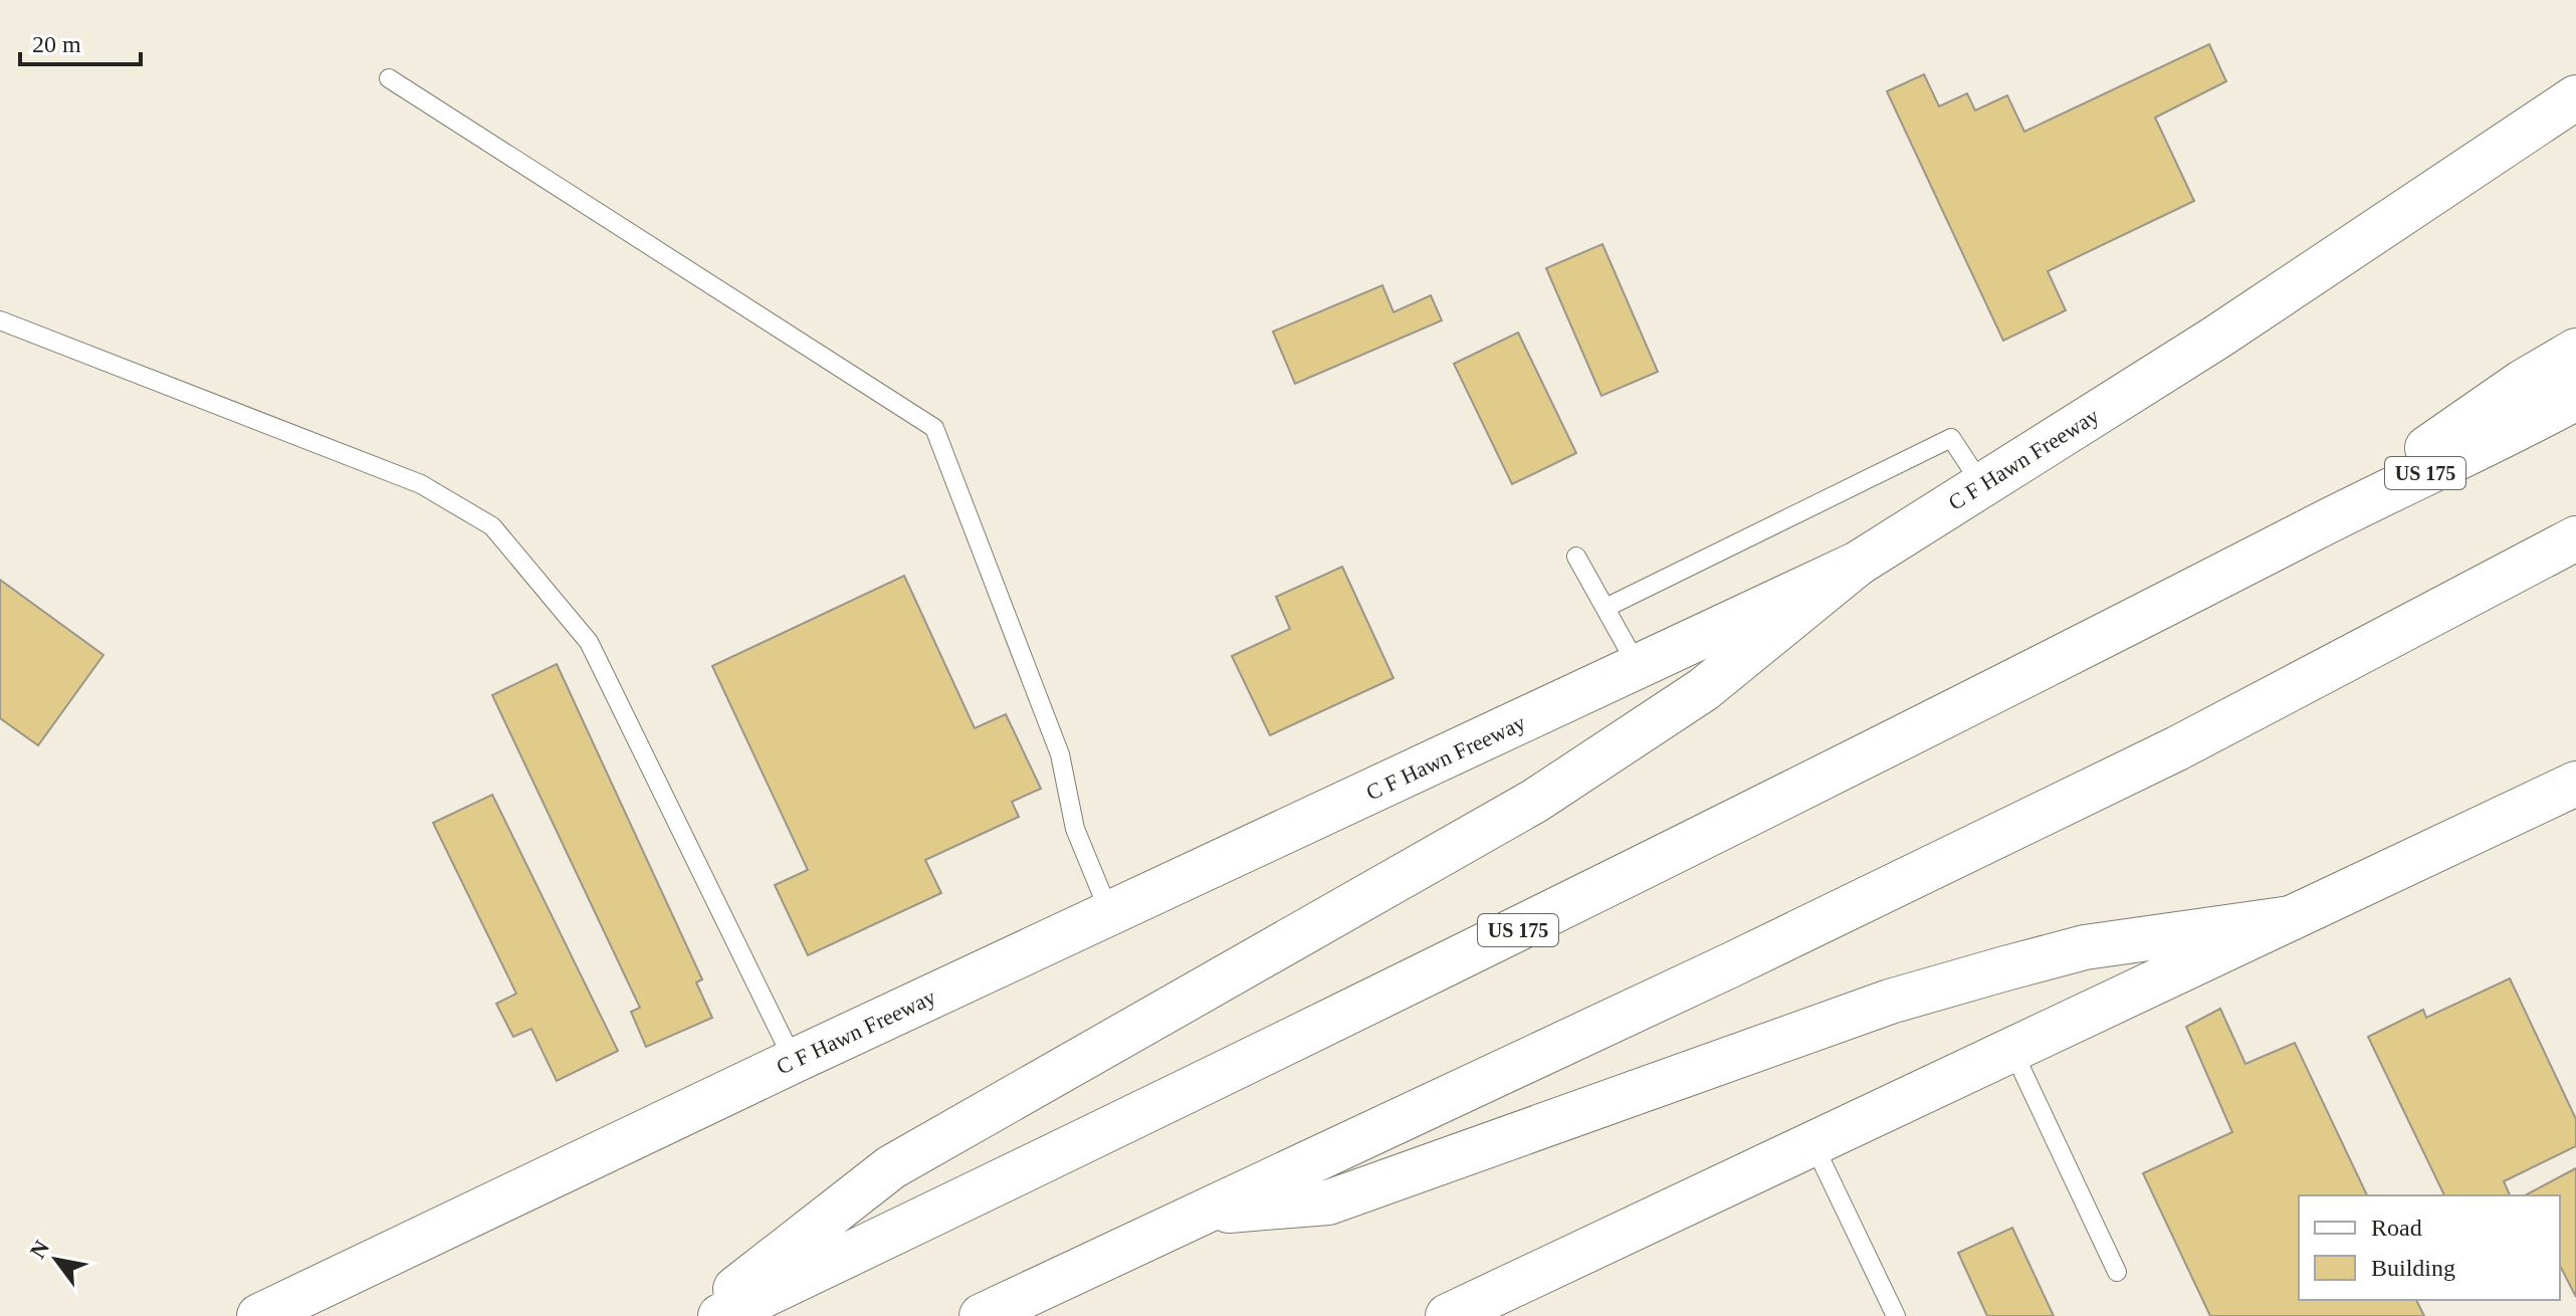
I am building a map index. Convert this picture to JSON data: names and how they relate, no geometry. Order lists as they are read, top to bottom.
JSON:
{
  "streets": {
    "main road": ["C F Hawn Freeway", "US 175"]
  },
  "legend": ["Road", "Building"],
  "scale_bar": "20 m",
  "north": "top left"
}
